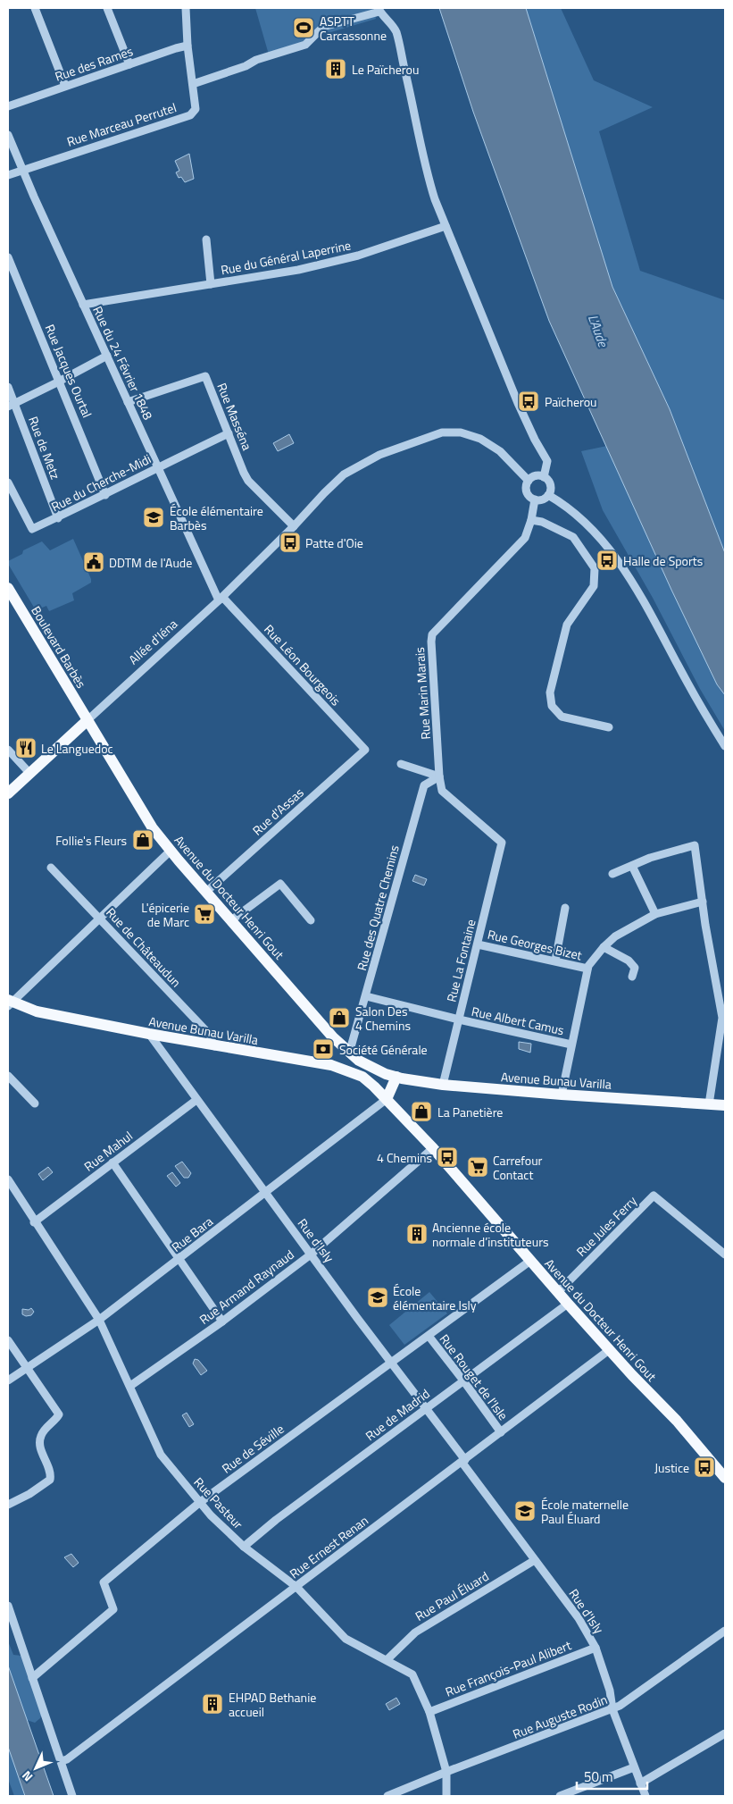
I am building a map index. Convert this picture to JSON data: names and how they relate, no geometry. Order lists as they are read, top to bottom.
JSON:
{
  "streets": {
    "main road": [
      "Allée d'Iéna",
      "Boulevard Barbès",
      "Avenue du Docteur Henri Gout",
      "Avenue Bunau Varilla"
    ],
    "street": [
      "Rue des Rames",
      "Rue Marceau Perrutel",
      "Rue du Général Laperrine",
      "Rue du 24 Février 1848",
      "Rue Jacques Ourtal",
      "Rue Masséna",
      "Rue de Metz",
      "Rue du Cherche-Midi",
      "Rue Léon Bourgeois",
      "Rue Marin Marais",
      "Rue d'Assas",
      "Rue des Quatre Chemins",
      "Rue Georges Bizet",
      "Rue de Châteaudun",
      "Rue La Fontaine",
      "Rue Albert Camus",
      "Rue Mahul",
      "Rue Jules Ferry",
      "Rue Bara",
      "Rue d'Isly",
      "Rue Armand Raynaud",
      "Rue Rouget de l'Isle",
      "Rue de Madrid",
      "Rue de Séville",
      "Rue Pasteur",
      "Rue Ernest Renan",
      "Rue Paul Éluard",
      "Rue François-Paul Alibert",
      "Rue Auguste Rodin"
    ]
  },
  "crossings": [
    ["Rue des Rames", "Rue Marceau Perrutel"],
    ["Rue Marceau Perrutel", "Rue du 24 Février 1848"],
    ["Rue du Général Laperrine", "Rue du 24 Février 1848"],
    ["Rue du 24 Février 1848", "Rue Masséna"],
    ["Rue du 24 Février 1848", "Rue du Cherche-Midi"],
    ["Rue du 24 Février 1848", "Allée d'Iéna"],
    ["Rue du 24 Février 1848", "Rue Léon Bourgeois"],
    ["Rue Jacques Ourtal", "Rue du Cherche-Midi"],
    ["Rue Masséna", "Rue du Cherche-Midi"],
    ["Rue Masséna", "Allée d'Iéna"],
    ["Rue de Metz", "Rue du Cherche-Midi"],
    ["Allée d'Iéna", "Boulevard Barbès"],
    ["Allée d'Iéna", "Rue Léon Bourgeois"],
    ["Allée d'Iéna", "Rue Marin Marais"],
    ["Allée d'Iéna", "Avenue du Docteur Henri Gout"],
    ["Boulevard Barbès", "Avenue du Docteur Henri Gout"],
    ["Rue Léon Bourgeois", "Rue d'Assas"],
    ["Rue Marin Marais", "Rue des Quatre Chemins"],
    ["Rue Marin Marais", "Rue La Fontaine"],
    ["Rue d'Assas", "Avenue du Docteur Henri Gout"],
    ["Avenue du Docteur Henri Gout", "Rue des Quatre Chemins"],
    ["Avenue du Docteur Henri Gout", "Avenue Bunau Varilla"],
    ["Avenue du Docteur Henri Gout", "Rue Jules Ferry"],
    ["Avenue du Docteur Henri Gout", "Rue Bara"],
    ["Avenue du Docteur Henri Gout", "Rue Armand Raynaud"],
    ["Avenue du Docteur Henri Gout", "Rue de Madrid"],
    ["Avenue du Docteur Henri Gout", "Rue de Séville"],
    ["Avenue du Docteur Henri Gout", "Rue Ernest Renan"],
    ["Rue des Quatre Chemins", "Rue Albert Camus"],
    ["Rue Georges Bizet", "Rue La Fontaine"],
    ["Rue de Châteaudun", "Avenue Bunau Varilla"],
    ["Rue La Fontaine", "Rue Albert Camus"],
    ["Rue La Fontaine", "Avenue Bunau Varilla"],
    ["Avenue Bunau Varilla", "Rue Bara"],
    ["Avenue Bunau Varilla", "Rue d'Isly"],
    ["Rue Mahul", "Rue d'Isly"],
    ["Rue Mahul", "Rue Pasteur"],
    ["Rue Bara", "Rue d'Isly"],
    ["Rue Bara", "Rue Pasteur"],
    ["Rue d'Isly", "Rue Armand Raynaud"],
    ["Rue d'Isly", "Rue de Madrid"],
    ["Rue d'Isly", "Rue de Séville"],
    ["Rue d'Isly", "Rue Ernest Renan"],
    ["Rue d'Isly", "Rue Paul Éluard"],
    ["Rue d'Isly", "Rue François-Paul Alibert"],
    ["Rue d'Isly", "Rue Auguste Rodin"],
    ["Rue Armand Raynaud", "Rue Pasteur"],
    ["Rue Rouget de l'Isle", "Rue de Madrid"],
    ["Rue Rouget de l'Isle", "Rue de Séville"],
    ["Rue Rouget de l'Isle", "Rue Ernest Renan"],
    ["Rue de Madrid", "Rue Pasteur"],
    ["Rue de Séville", "Rue Pasteur"],
    ["Rue Pasteur", "Rue Ernest Renan"],
    ["Rue Pasteur", "Rue Paul Éluard"],
    ["Rue Pasteur", "Rue François-Paul Alibert"],
    ["Rue Pasteur", "Rue Auguste Rodin"]
  ],
  "water": ["L'Aude"],
  "places": {
    "sports": ["ASPTT Carcassonne"],
    "building": ["Le Païcherou", "Ancienne école normale d’instituteurs", "EHPAD Bethanie accueil"],
    "bus stop": [
      "Païcherou",
      "Patte d'Oie",
      "Halle de Sports",
      "4 Chemins",
      "Justice"
    ],
    "school or university": ["École élémentaire Barbès", "École élémentaire Isly", "École maternelle Paul Éluard"],
    "public building": ["DDTM de l'Aude"],
    "restaurant": ["Le Languedoc"],
    "shop": ["Follie's Fleurs", "Salon Des 4 Chemins", "La Panetière"],
    "supermarket": ["L'épicerie de Marc", "Carrefour Contact"],
    "bank": ["Société Générale"]
  },
  "scale_bar": "50 m",
  "north": "bottom left"
}
